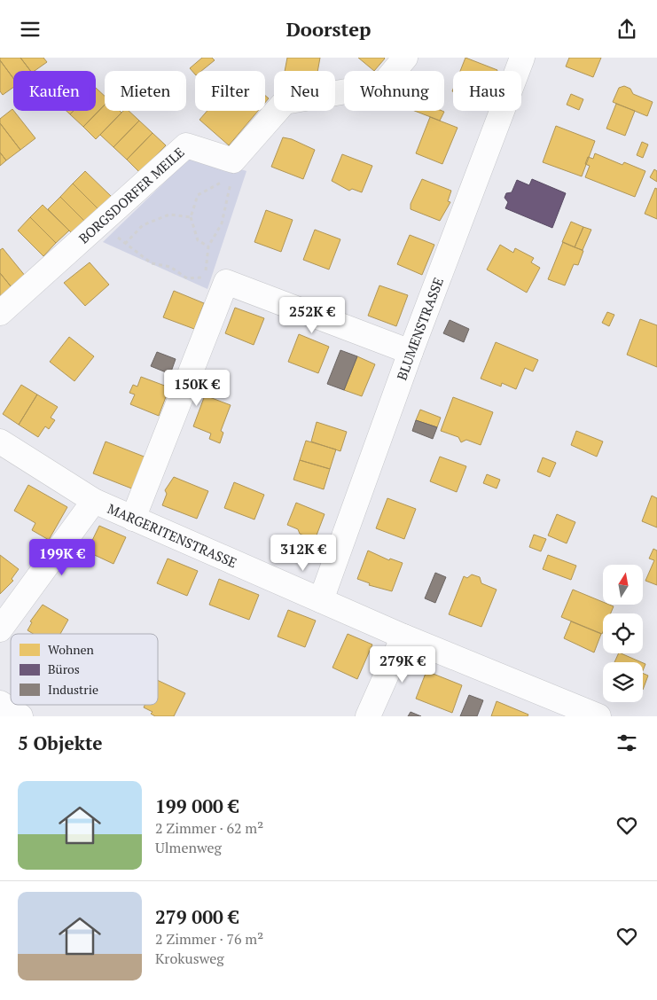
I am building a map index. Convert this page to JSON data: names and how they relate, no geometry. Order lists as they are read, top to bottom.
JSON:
{
  "streets": {
    "street": ["BORGSDORFER MEILE", "BLUMENSTRASSE", "MARGERITENSTRASSE"]
  },
  "crossings": [
    ["BLUMENSTRASSE", "MARGERITENSTRASSE"]
  ],
  "legend": ["Wohnen", "Büros", "Industrie"],
  "north": "top",
  "page": {
    "header": "Doorstep",
    "chip": [
      "Kaufen",
      "Mieten",
      "Filter",
      "Neu",
      "Wohnung",
      "Haus"
    ],
    "price": [
      "252K €",
      "150K €",
      "312K €",
      "199K €",
      "279K €"
    ],
    "heading": "5 Objekte",
    "list": [
      {
        "name": "199 000 €",
        "note": "2 Zimmer · 62 m² · Ulmenweg"
      },
      {
        "name": "279 000 €",
        "note": "2 Zimmer · 76 m² · Krokusweg"
      }
    ]
  }
}
